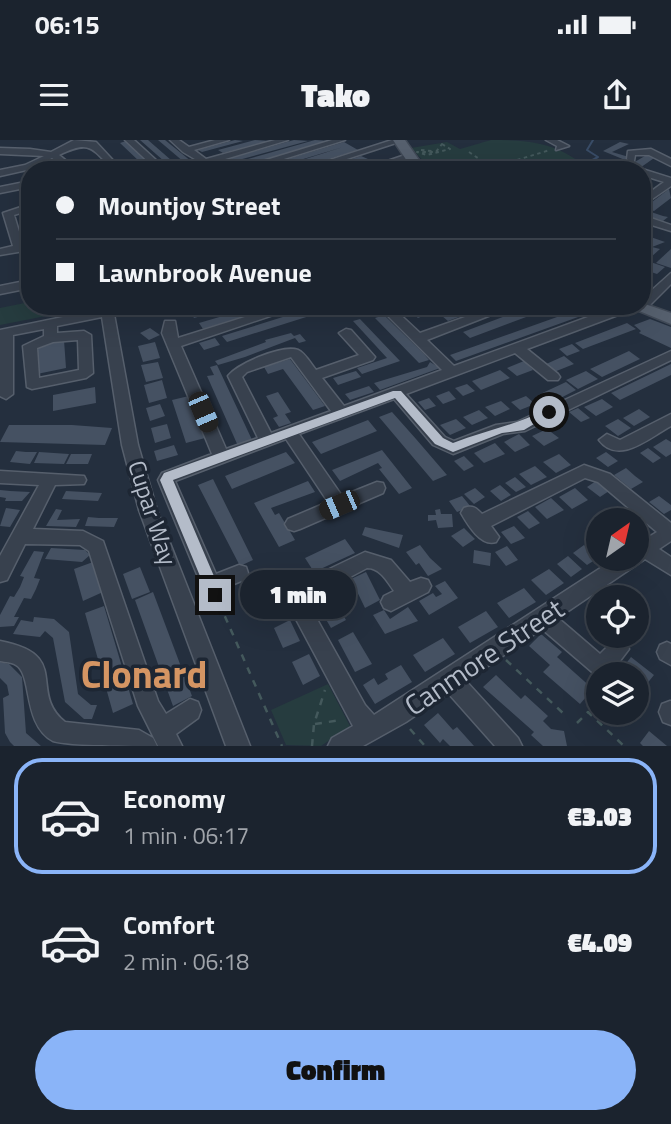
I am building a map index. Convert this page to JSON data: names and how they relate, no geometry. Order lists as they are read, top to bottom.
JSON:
{
  "streets": {
    "street": ["Cupar Way", "Canmore Street"]
  },
  "districts": ["Clonard"],
  "north": "top right",
  "page": {
    "status": "06:15",
    "header": "Tako",
    "banner": ["Mountjoy Street", "Lawnbrook Avenue"],
    "bubble": "1 min",
    "list": [
      {
        "name": "Economy",
        "note": "1 min · 06:17",
        "value": "€3.03"
      },
      {
        "name": "Comfort",
        "note": "2 min · 06:18",
        "value": "€4.09"
      }
    ],
    "buttons": "Confirm"
  }
}
